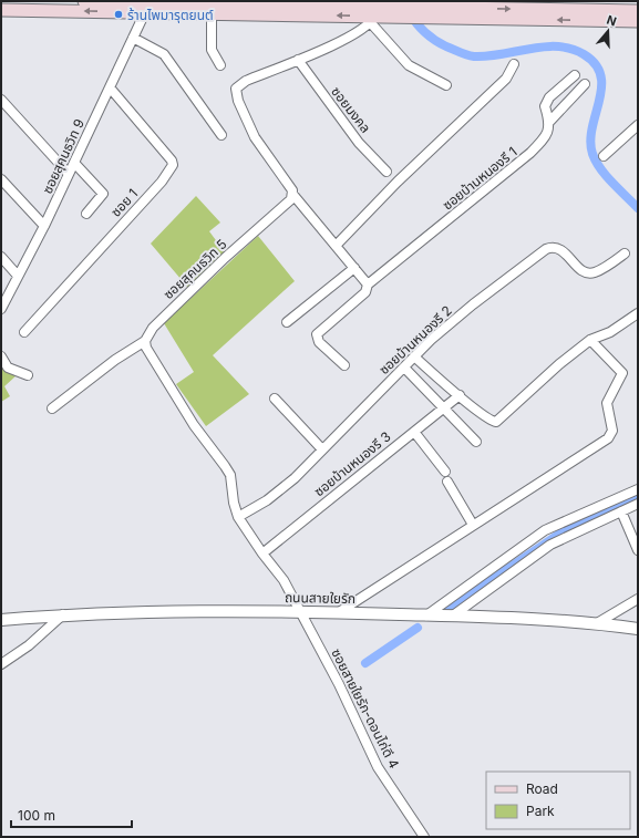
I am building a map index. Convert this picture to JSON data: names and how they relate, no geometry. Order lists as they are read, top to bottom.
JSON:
{
  "streets": {
    "street": [
      "ซอยมงคล",
      "ซอยสุคนธวิท 9",
      "ซอยบ้านหนองรี 1",
      "ซอย 1",
      "ซอยสุคนธวิท 5",
      "ซอยบ้านหนองรี 2",
      "ซอยบ้านหนองรี 3",
      "ถนนสายใยรัก",
      "ซอยสายใยรัก-ดอนไก่ดี 4"
    ]
  },
  "crossings": [
    ["ซอยสุคนธวิท 9", "ซอย 1"],
    ["ถนนสายใยรัก", "ซอยสายใยรัก-ดอนไก่ดี 4"]
  ],
  "places": ["ร้านไพมารุตยนต์"],
  "legend": ["Road", "Park"],
  "scale_bar": "100 m",
  "north": "top"
}
